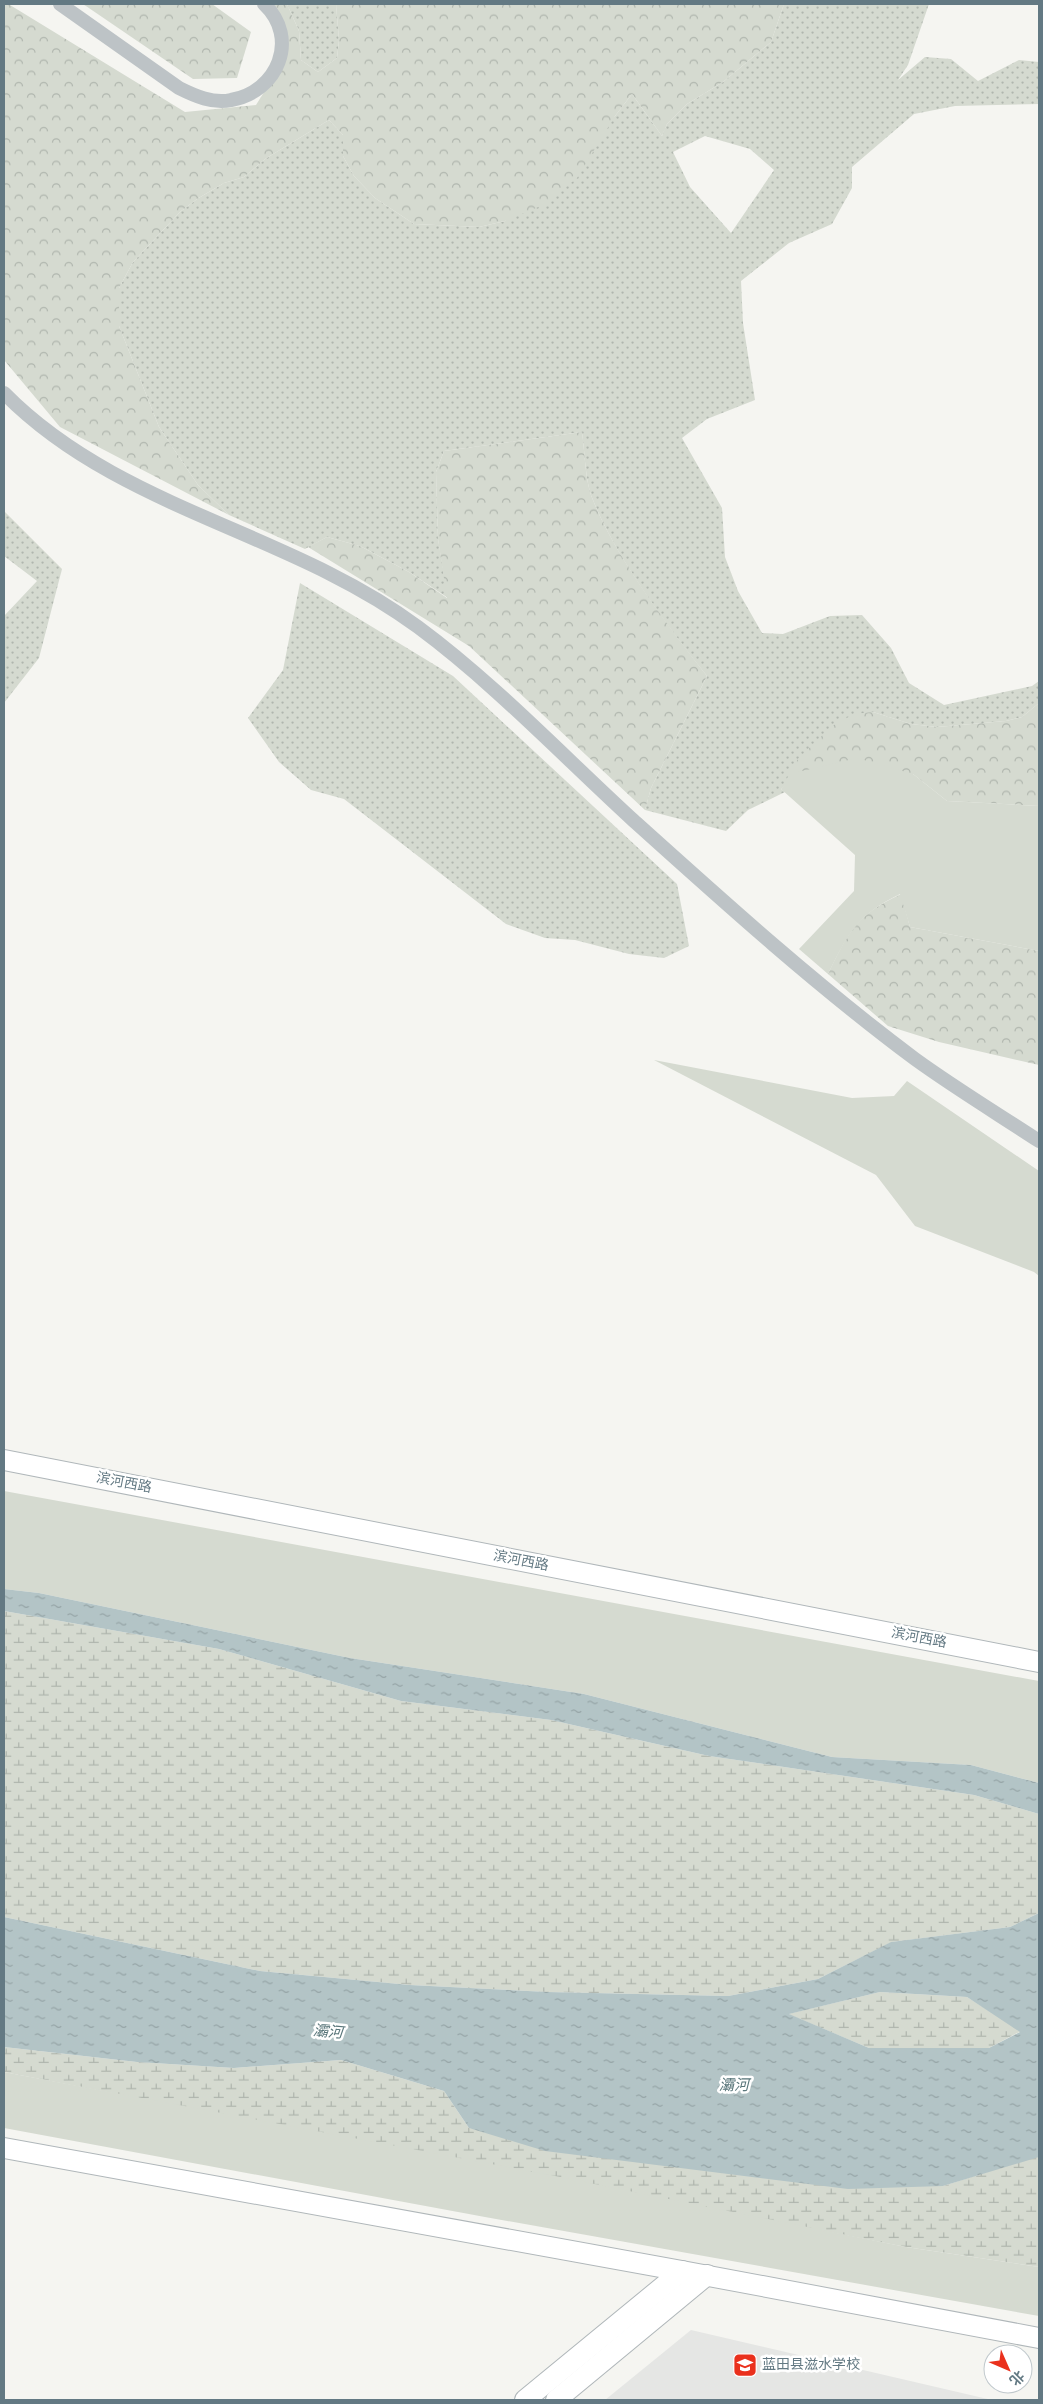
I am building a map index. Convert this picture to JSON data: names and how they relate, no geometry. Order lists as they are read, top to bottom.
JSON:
{
  "streets": {
    "street": ["滨河西路"]
  },
  "water": ["灞河"],
  "places": {
    "school or university": ["蓝田县滋水学校"]
  },
  "north": "bottom right"
}
